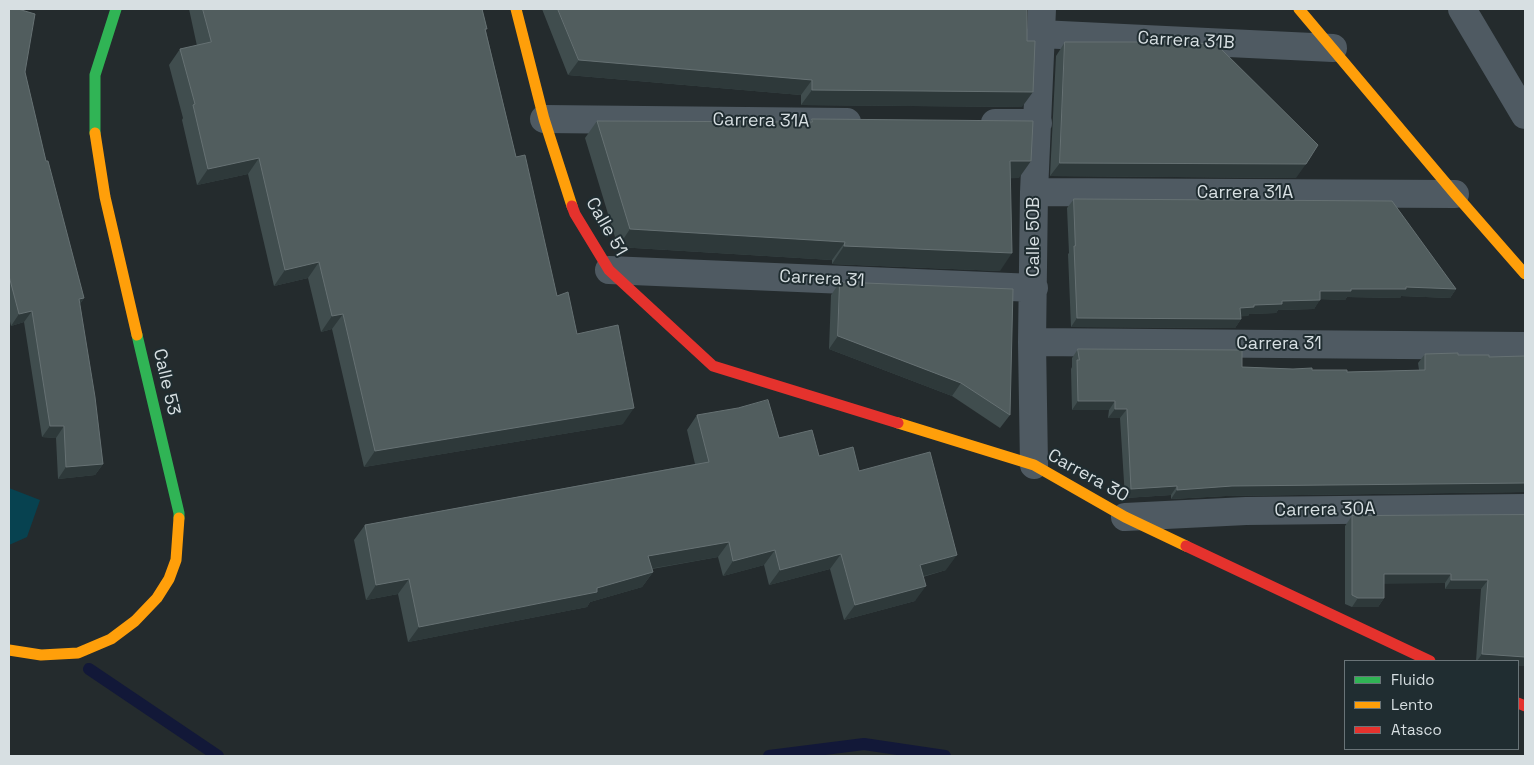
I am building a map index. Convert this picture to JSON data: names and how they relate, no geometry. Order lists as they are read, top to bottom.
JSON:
{
  "streets": {
    "street": [
      "Carrera 31B",
      "Carrera 31A",
      "Calle 51",
      "Calle 50B",
      "Carrera 31",
      "Calle 53",
      "Carrera 30",
      "Carrera 30A"
    ]
  },
  "crossings": [
    ["Carrera 31B", "Calle 50B"],
    ["Carrera 31A", "Calle 51"],
    ["Carrera 31A", "Calle 50B"],
    ["Calle 51", "Carrera 31"],
    ["Calle 51", "Carrera 30"],
    ["Calle 50B", "Carrera 31"],
    ["Calle 50B", "Carrera 30"],
    ["Carrera 30", "Carrera 30A"]
  ],
  "legend": ["Fluido", "Lento", "Atasco"]
}
